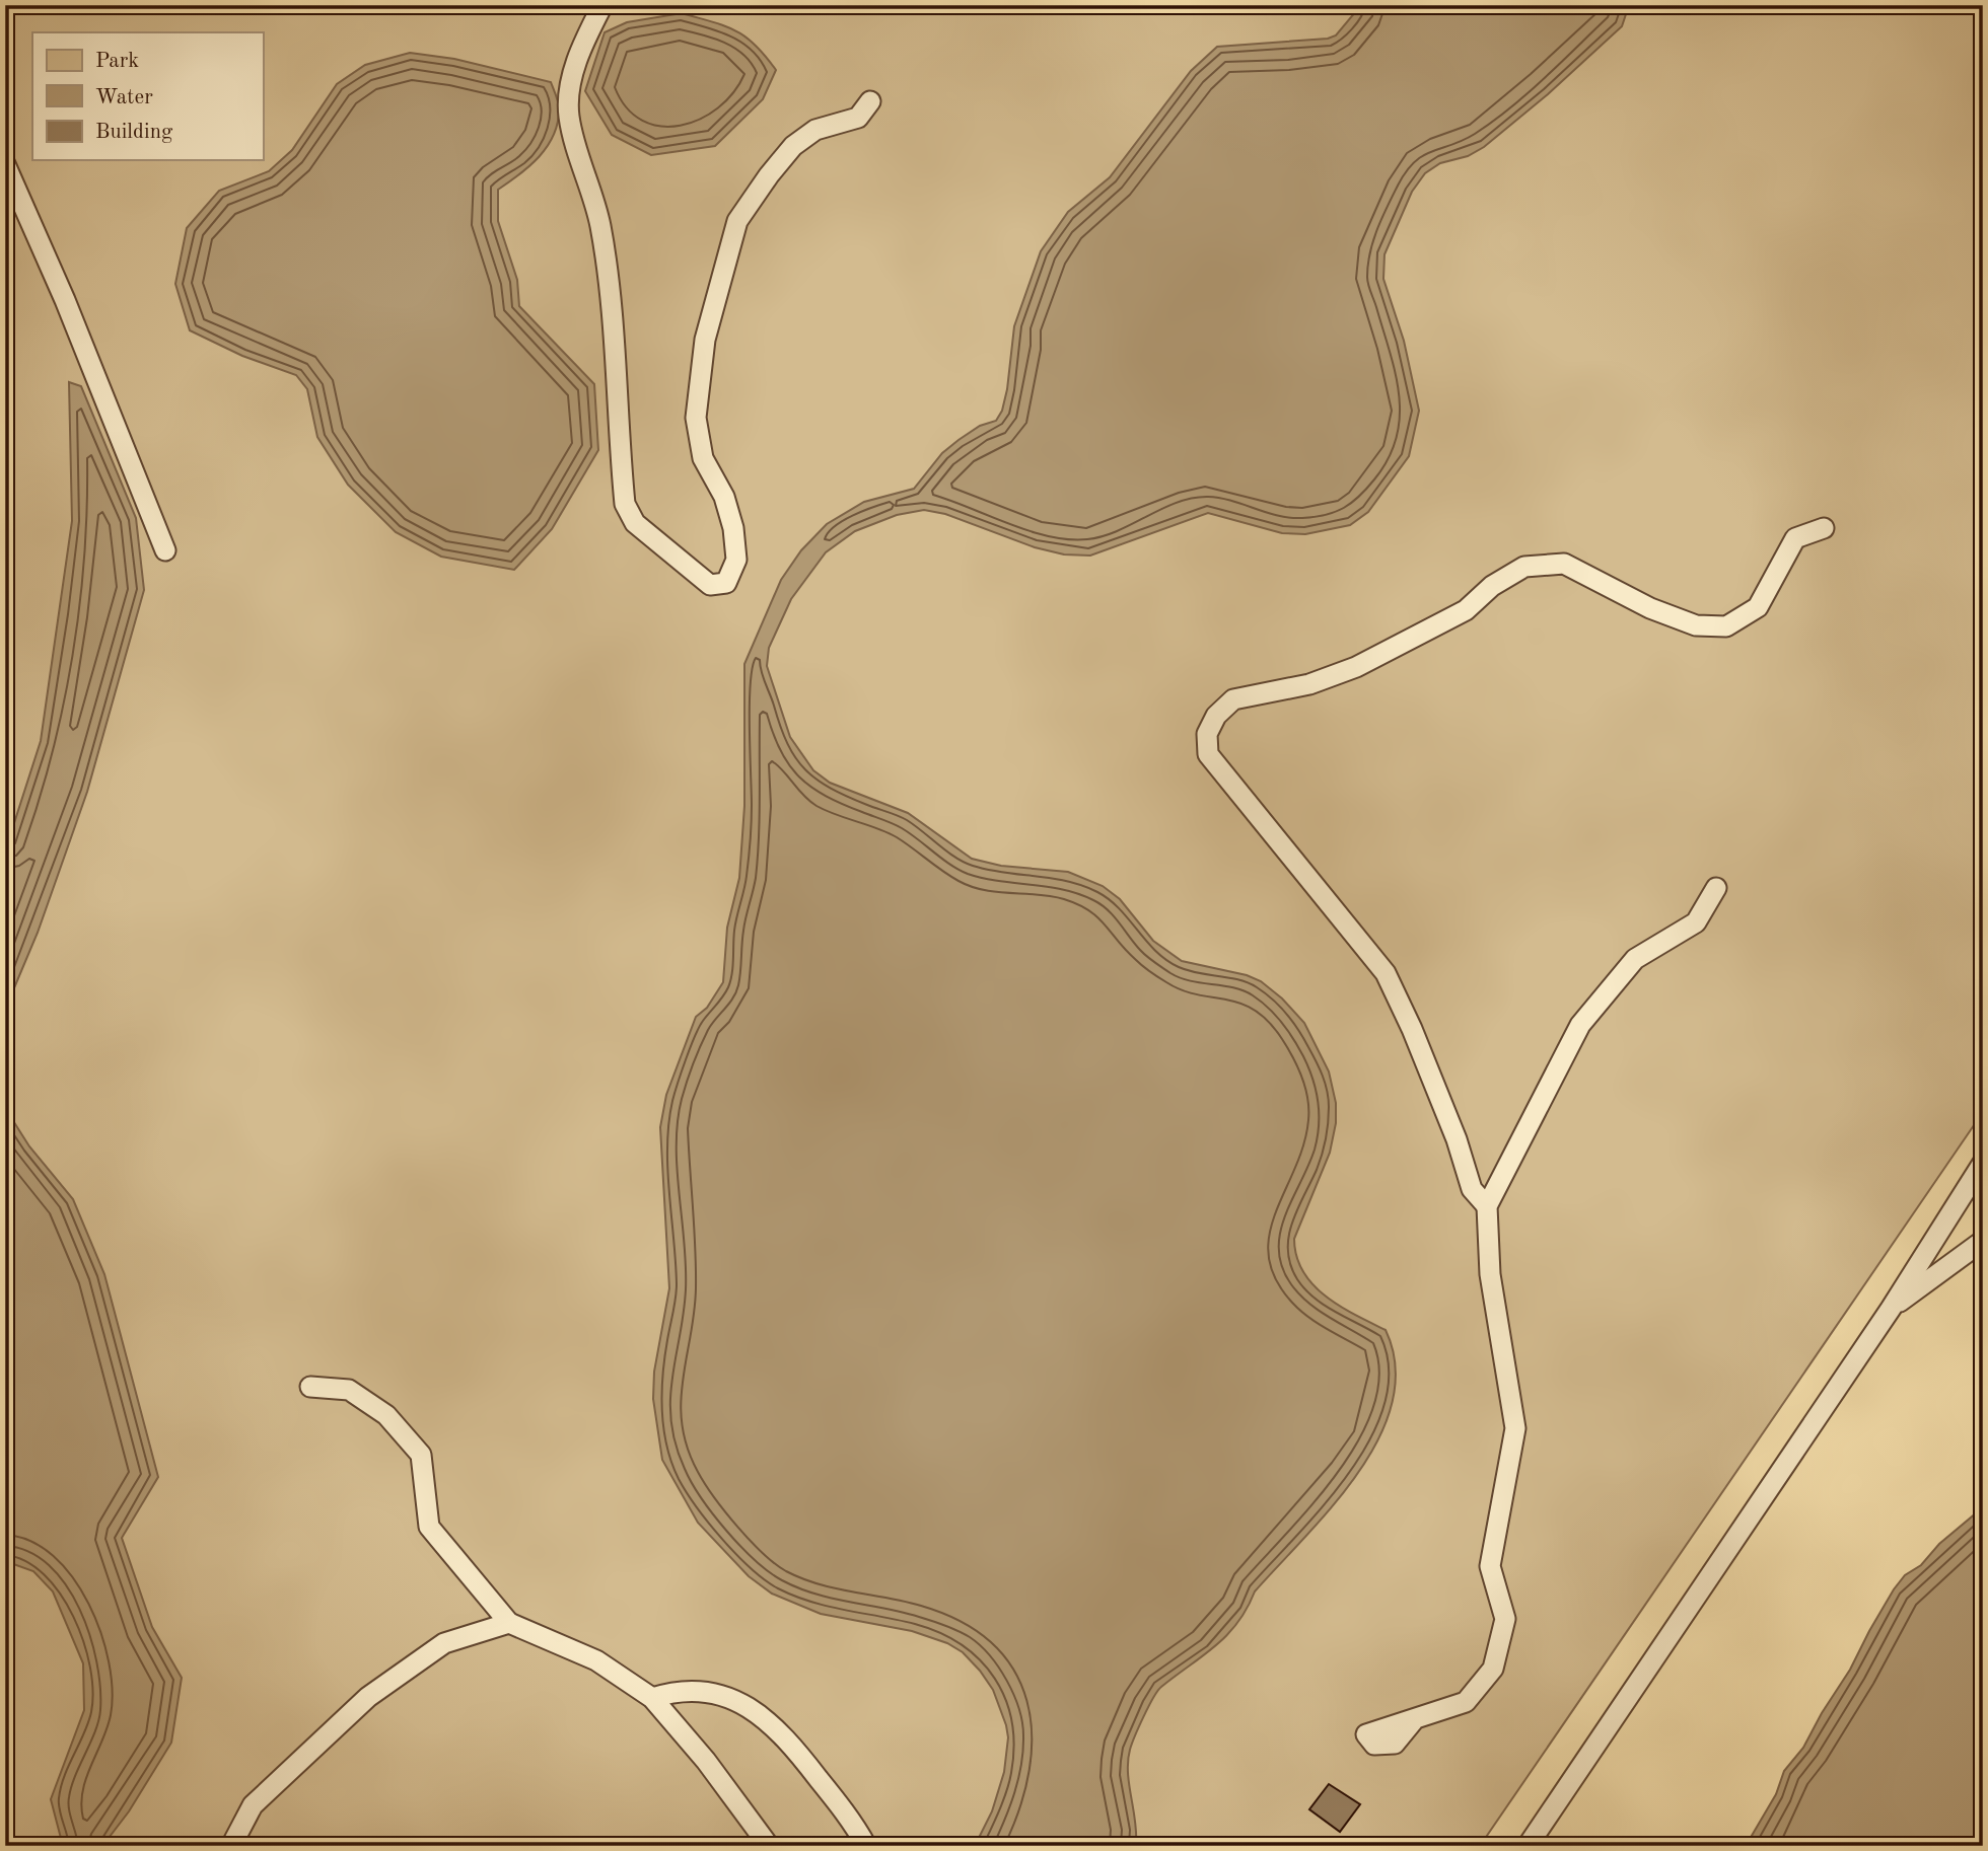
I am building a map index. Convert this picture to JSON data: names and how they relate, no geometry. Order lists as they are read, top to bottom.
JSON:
{
  "legend": ["Park", "Water", "Building"]
}
